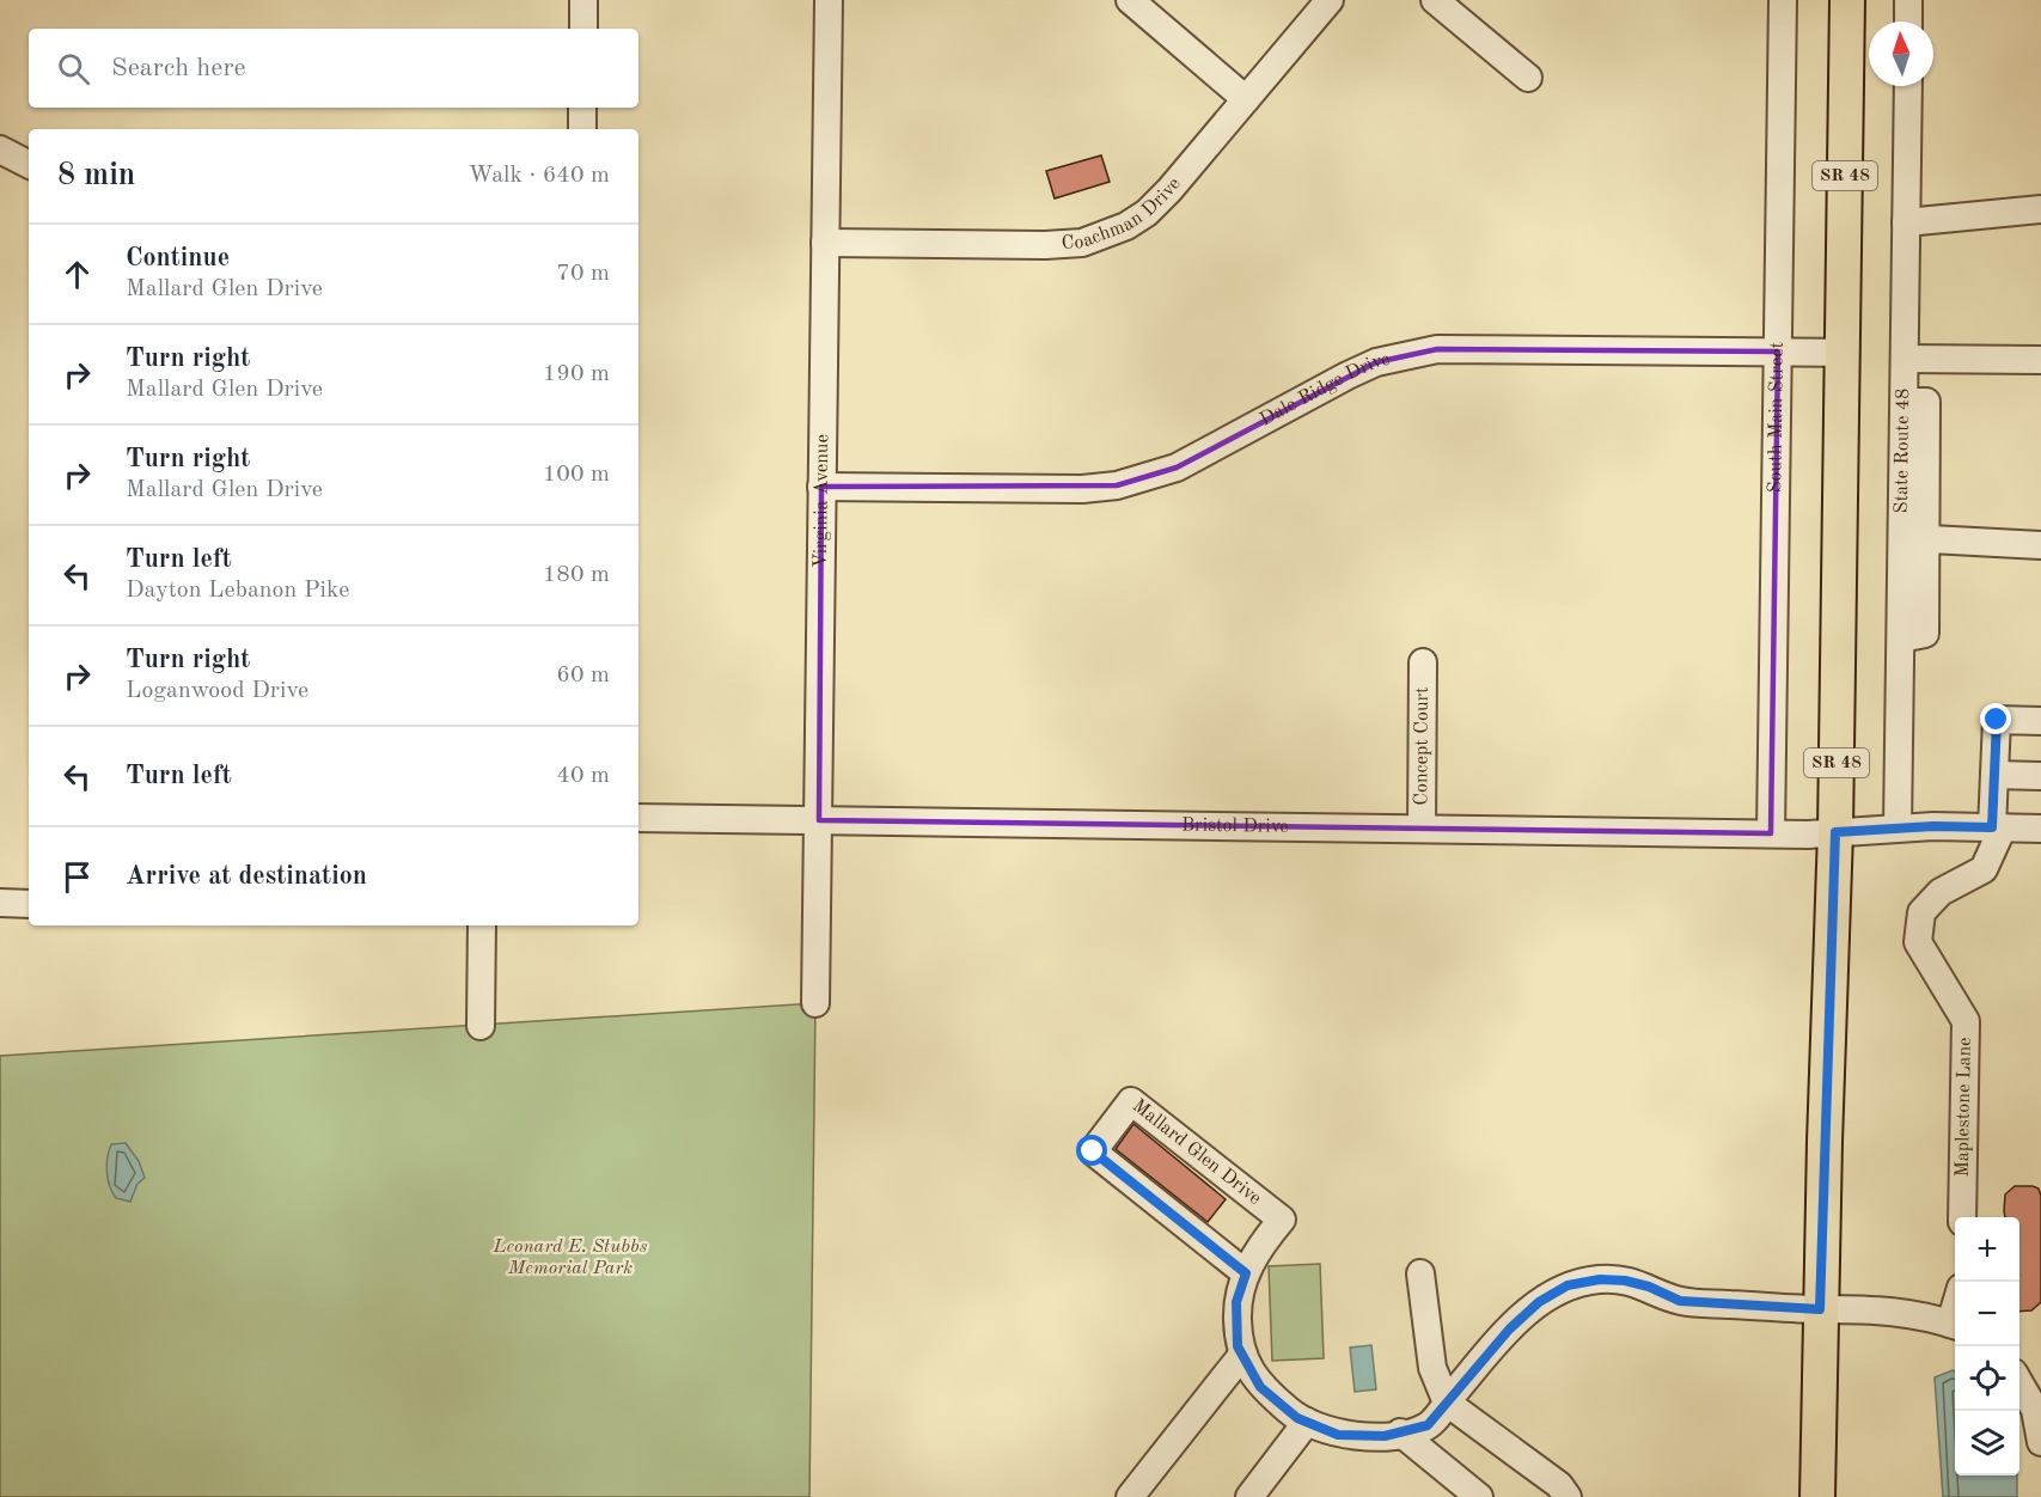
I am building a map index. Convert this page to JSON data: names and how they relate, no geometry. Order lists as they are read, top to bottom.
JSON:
{
  "streets": {
    "main road": ["SR 48"],
    "street": [
      "Coachman Drive",
      "Dale Ridge Drive",
      "South Main Street",
      "State Route 48",
      "Virginia Avenue",
      "Concept Court",
      "Bristol Drive",
      "Maplestone Lane",
      "Mallard Glen Drive"
    ]
  },
  "crossings": [
    ["SR 48", "Dale Ridge Drive"],
    ["SR 48", "Bristol Drive"],
    ["SR 48", "Mallard Glen Drive"],
    ["Coachman Drive", "Virginia Avenue"],
    ["Dale Ridge Drive", "South Main Street"],
    ["Dale Ridge Drive", "Virginia Avenue"],
    ["South Main Street", "Bristol Drive"],
    ["State Route 48", "Bristol Drive"],
    ["Virginia Avenue", "Bristol Drive"],
    ["Concept Court", "Bristol Drive"],
    ["Bristol Drive", "Maplestone Lane"]
  ],
  "parks": ["Leonard E. Stubbs Memorial Park"],
  "north": "top",
  "page": {
    "search": "Search here",
    "heading": ["8 min", "Walk · 640 m"],
    "list": [
      ["Continue", "Mallard Glen Drive", "70 m"],
      ["Turn right", "Mallard Glen Drive", "190 m"],
      ["Turn right", "Mallard Glen Drive", "100 m"],
      ["Turn left", "Dayton Lebanon Pike", "180 m"],
      ["Turn right", "Loganwood Drive", "60 m"],
      ["Turn left", "40 m"],
      "Arrive at destination"
    ],
    "map_buttons": ["+", "−"]
  }
}
